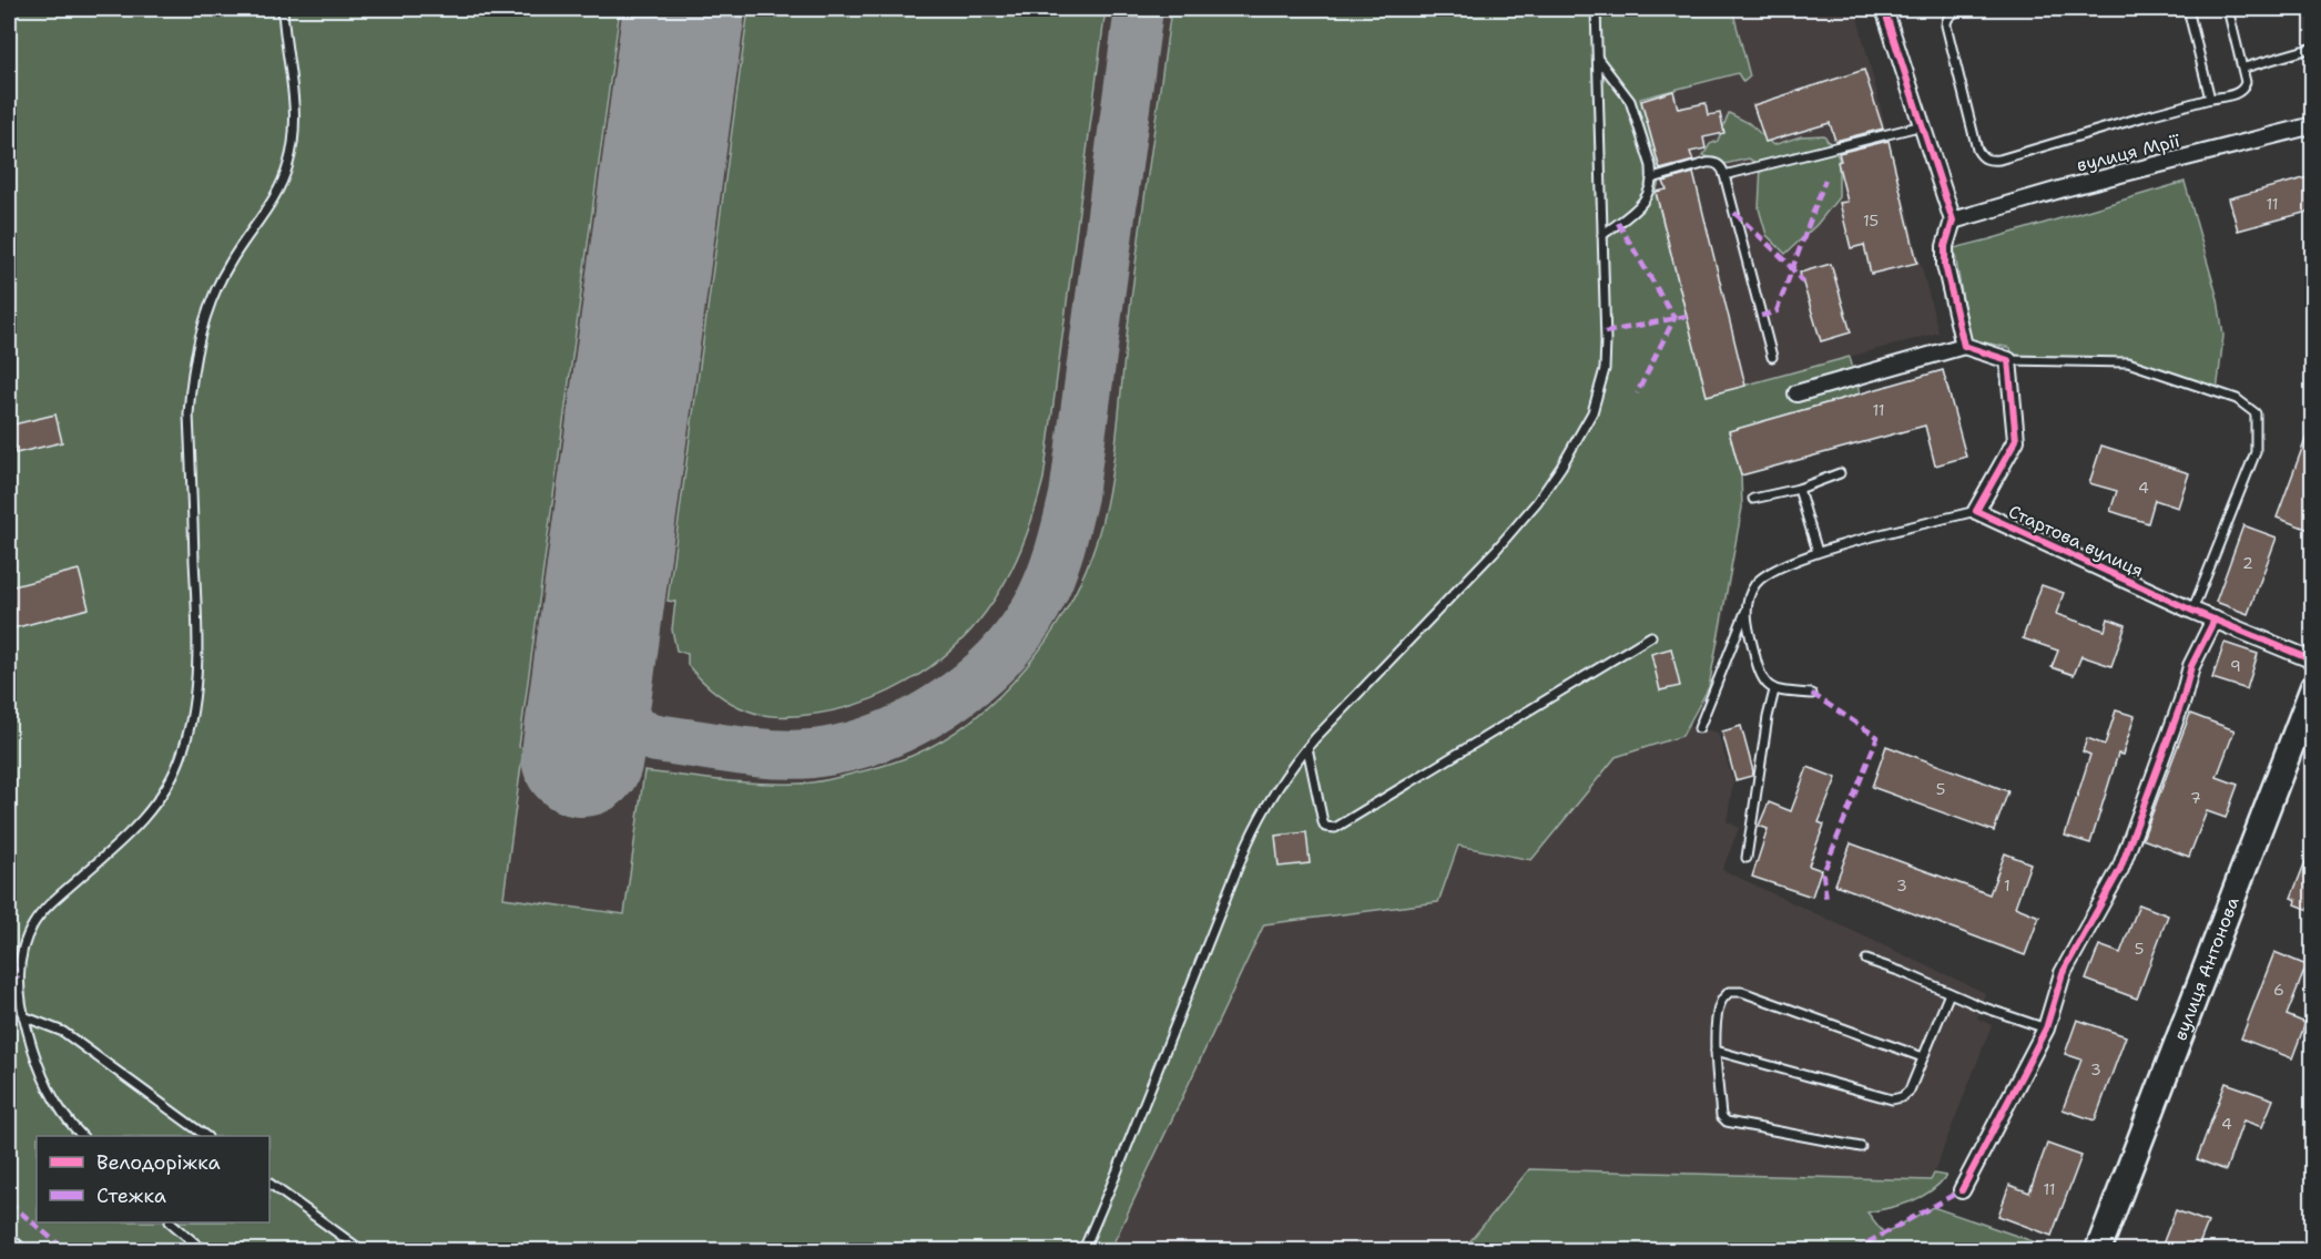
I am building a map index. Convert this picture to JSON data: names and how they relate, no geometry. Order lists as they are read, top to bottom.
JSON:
{
  "streets": {
    "main road": ["вулиця Антонова"],
    "street": ["вулиця Мрії", "Стартова вулиця"]
  },
  "house_numbers": [
    "11",
    "15",
    "11",
    "4",
    "2",
    "9",
    "5",
    "7",
    "3",
    "1",
    "5",
    "6",
    "3",
    "4",
    "11"
  ],
  "legend": ["Велодоріжка", "Стежка"]
}
